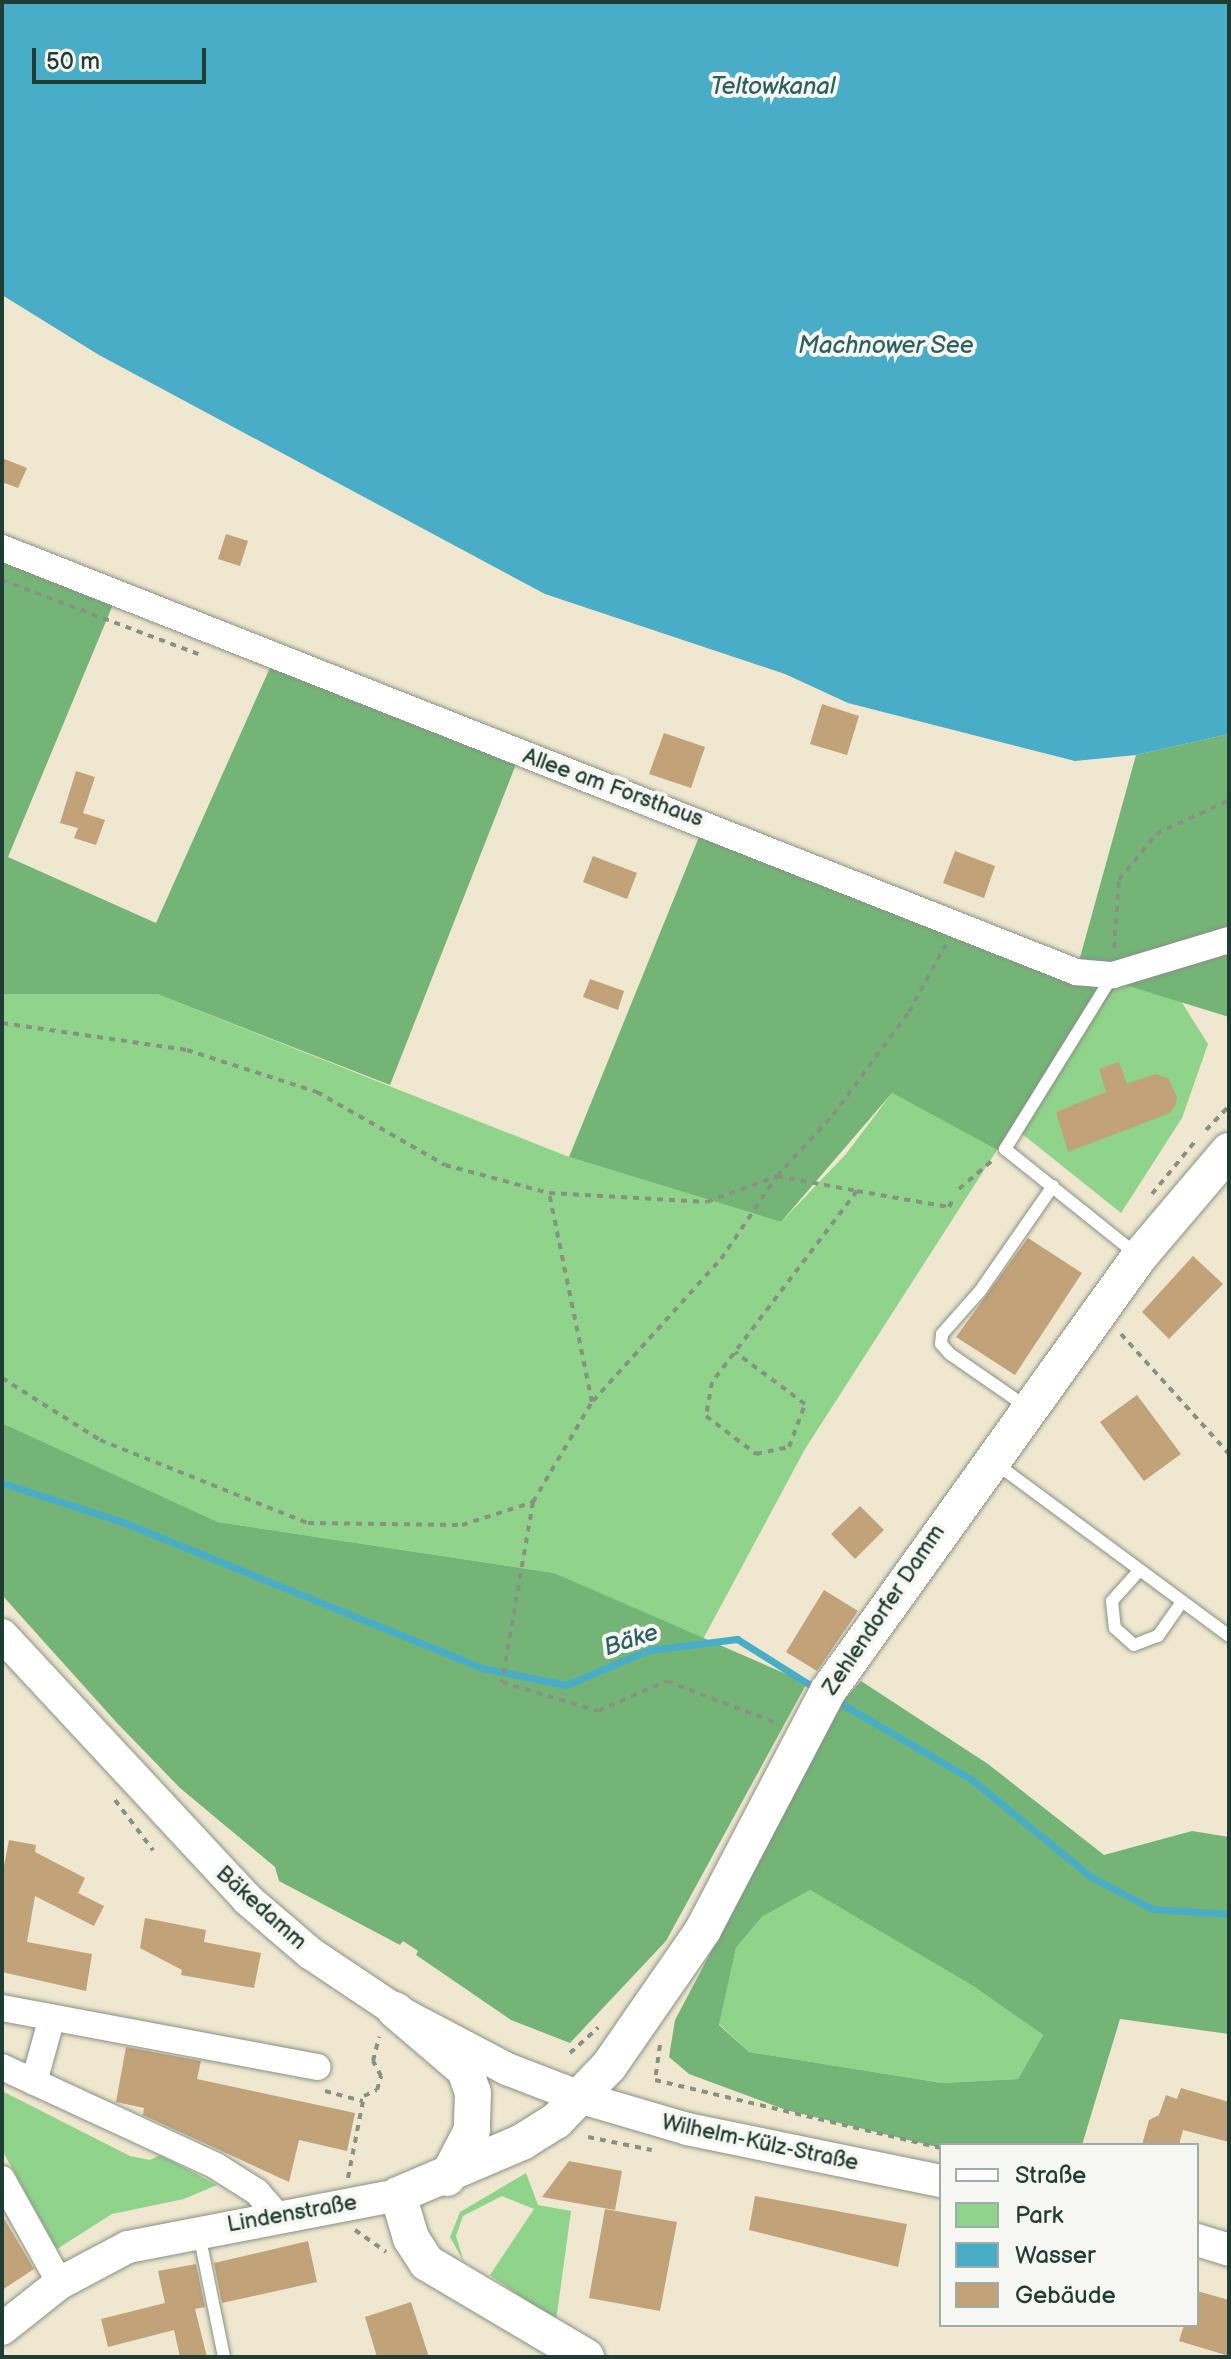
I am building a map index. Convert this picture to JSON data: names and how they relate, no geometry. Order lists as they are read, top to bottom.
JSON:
{
  "streets": {
    "main road": ["Zehlendorfer Damm", "Lindenstraße"],
    "street": ["Allee am Forsthaus", "Bäkedamm", "Wilhelm-Külz-Straße"]
  },
  "crossings": [
    ["Zehlendorfer Damm", "Bäkedamm"],
    ["Zehlendorfer Damm", "Wilhelm-Külz-Straße"],
    ["Zehlendorfer Damm", "Lindenstraße"],
    ["Bäkedamm", "Wilhelm-Külz-Straße"],
    ["Bäkedamm", "Lindenstraße"],
    ["Wilhelm-Külz-Straße", "Lindenstraße"]
  ],
  "water": ["Teltowkanal", "Machnower See", "Bäke"],
  "legend": [
    "Straße",
    "Park",
    "Wasser",
    "Gebäude"
  ],
  "scale_bar": "50 m"
}
